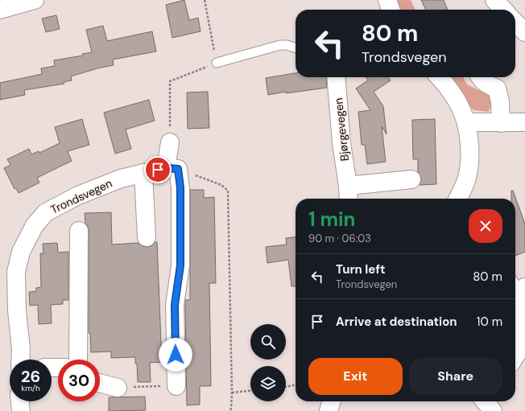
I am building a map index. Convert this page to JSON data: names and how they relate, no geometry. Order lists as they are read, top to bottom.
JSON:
{
  "streets": {
    "street": ["Bjørgevegen", "Trondsvegen"]
  },
  "page": {
    "turn": ["80 m", "Trondsvegen"],
    "heading": ["1 min", "90 m · 06:03"],
    "list": [
      {
        "name": "Turn left",
        "note": "Trondsvegen",
        "value": "80 m"
      },
      {
        "name": "Arrive at destination",
        "value": "10 m"
      }
    ],
    "buttons": ["Exit", "Share"],
    "speed": "26 km/h",
    "limit": "30"
  }
}
